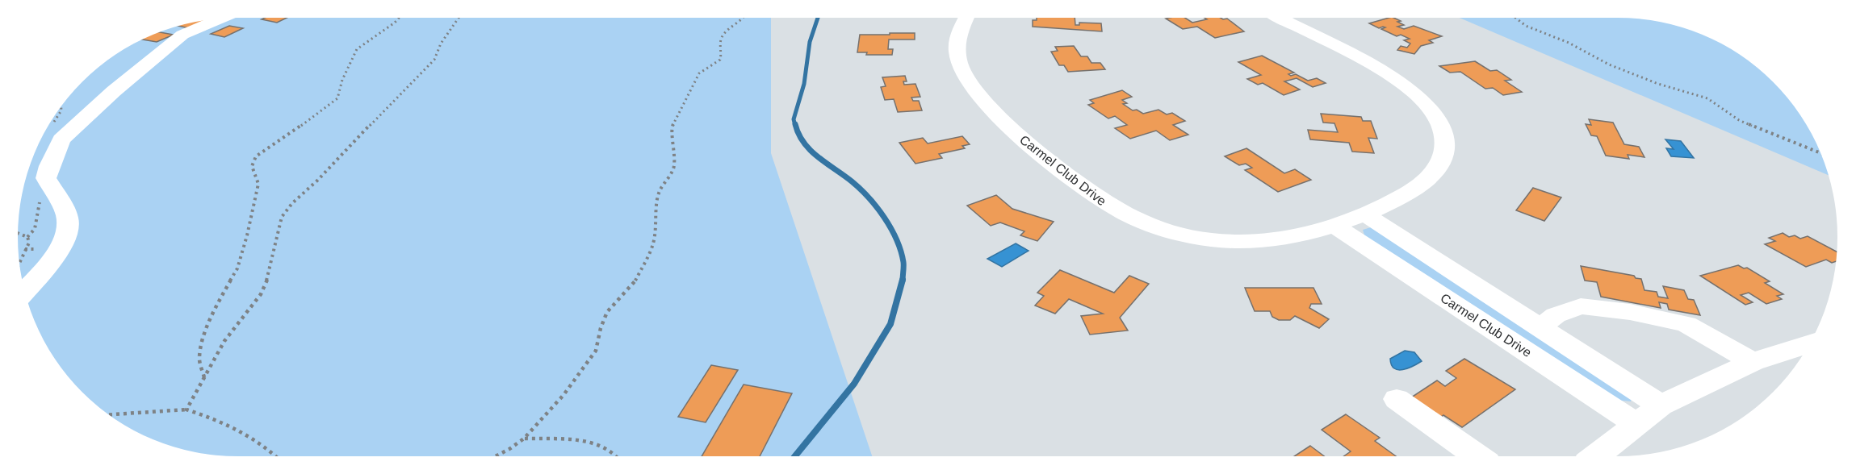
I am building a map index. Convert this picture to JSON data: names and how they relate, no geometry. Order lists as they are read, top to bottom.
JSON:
{
  "streets": {
    "street": ["Carmel Club Drive"]
  }
}
